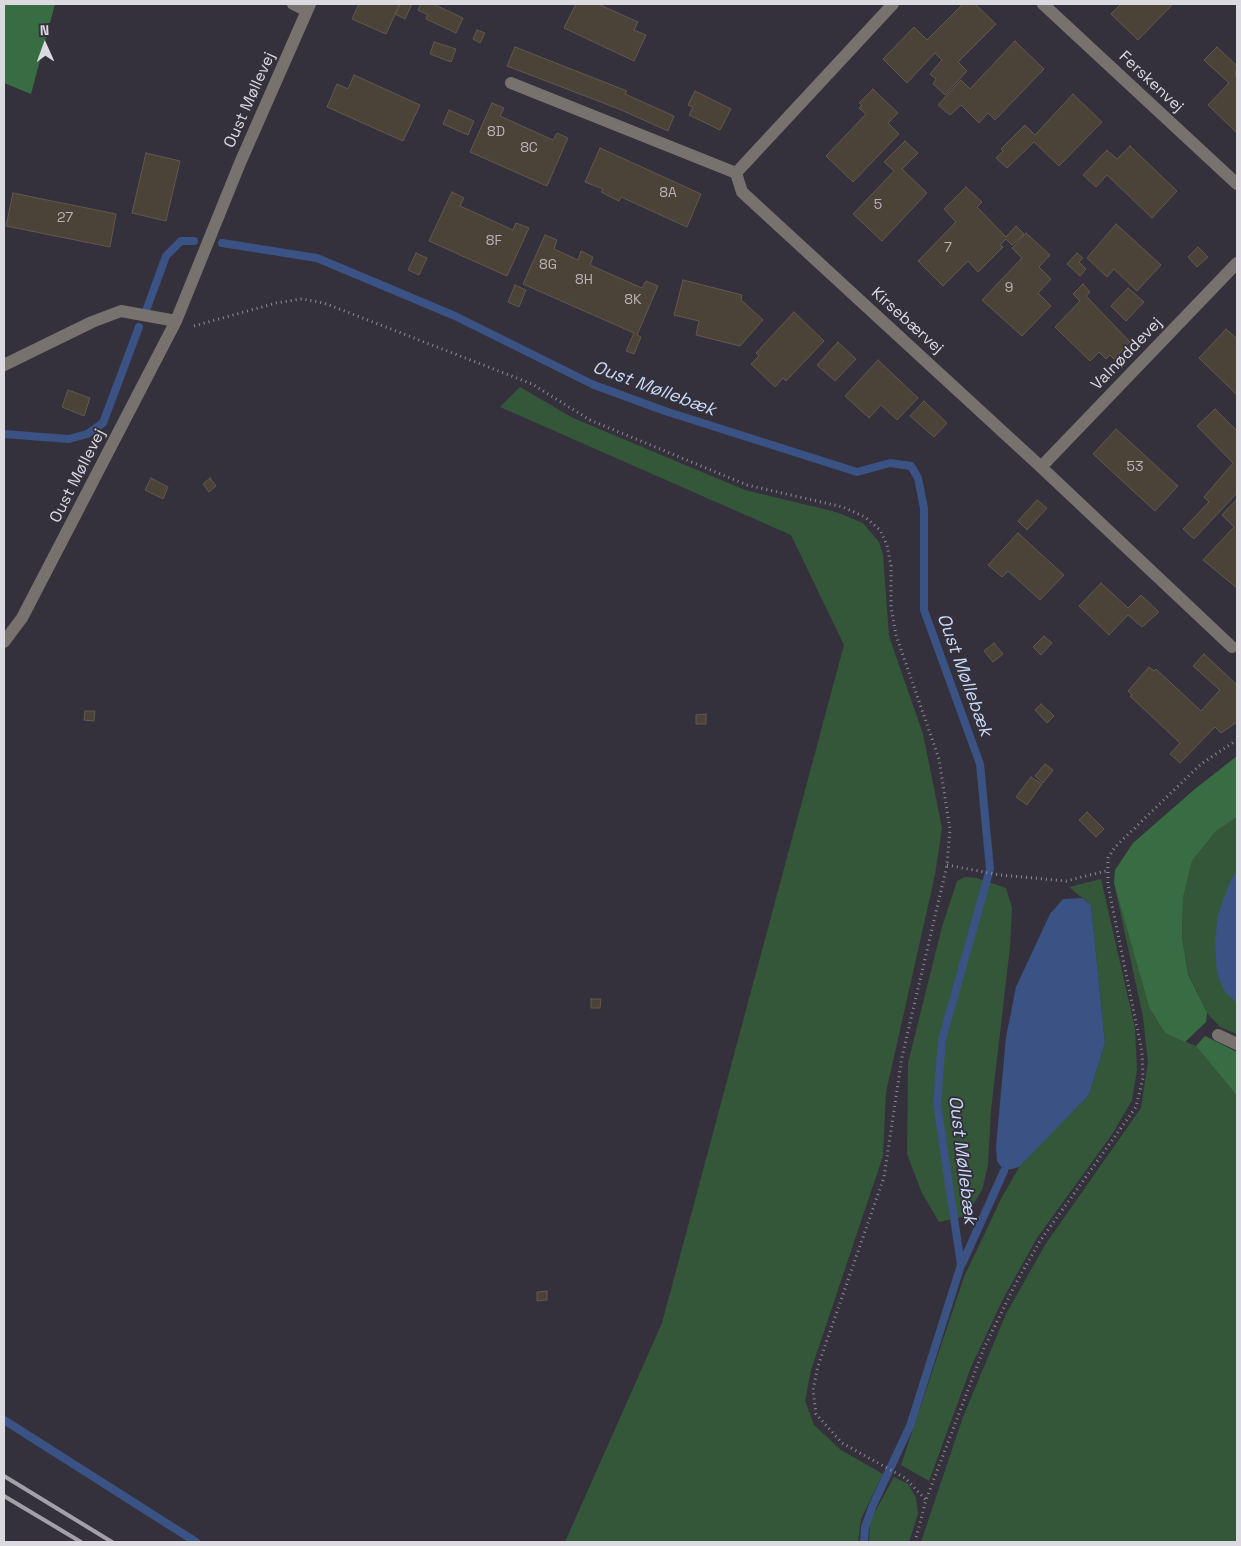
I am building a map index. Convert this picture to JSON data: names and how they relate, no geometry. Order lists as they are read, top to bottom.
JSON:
{
  "streets": {
    "street": [
      "Ferskenvej",
      "Oust Møllevej",
      "Kirsebærvej",
      "Valnøddevej"
    ]
  },
  "crossings": [
    ["Kirsebærvej", "Valnøddevej"]
  ],
  "water": ["Oust Møllebæk"],
  "house_numbers": [
    "8D",
    "8C",
    "8A",
    "5",
    "27",
    "8F",
    "7",
    "8G",
    "8H",
    "9",
    "8K",
    "53"
  ],
  "north": "top"
}
